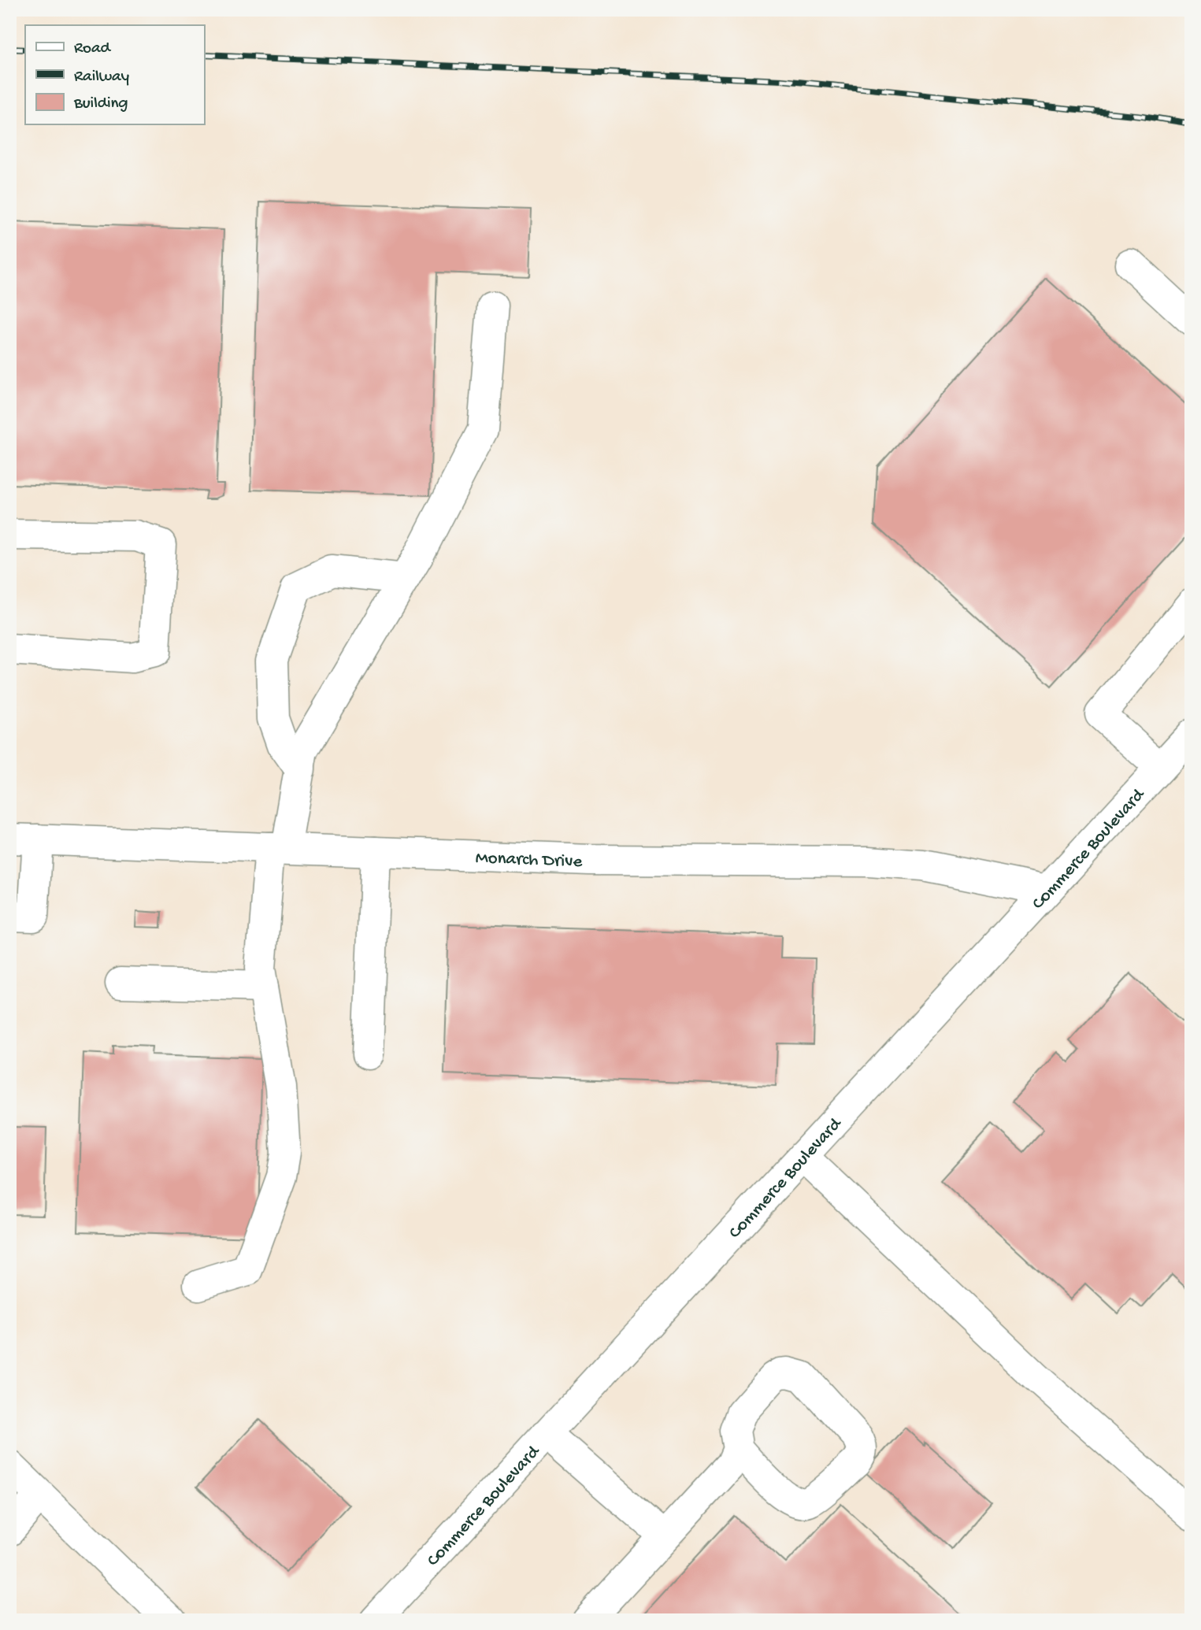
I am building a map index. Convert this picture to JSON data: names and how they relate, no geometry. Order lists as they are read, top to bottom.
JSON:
{
  "streets": {
    "street": ["Commerce Boulevard", "Monarch Drive"]
  },
  "crossings": [
    ["Commerce Boulevard", "Monarch Drive"]
  ],
  "legend": ["Road", "Railway", "Building"]
}
